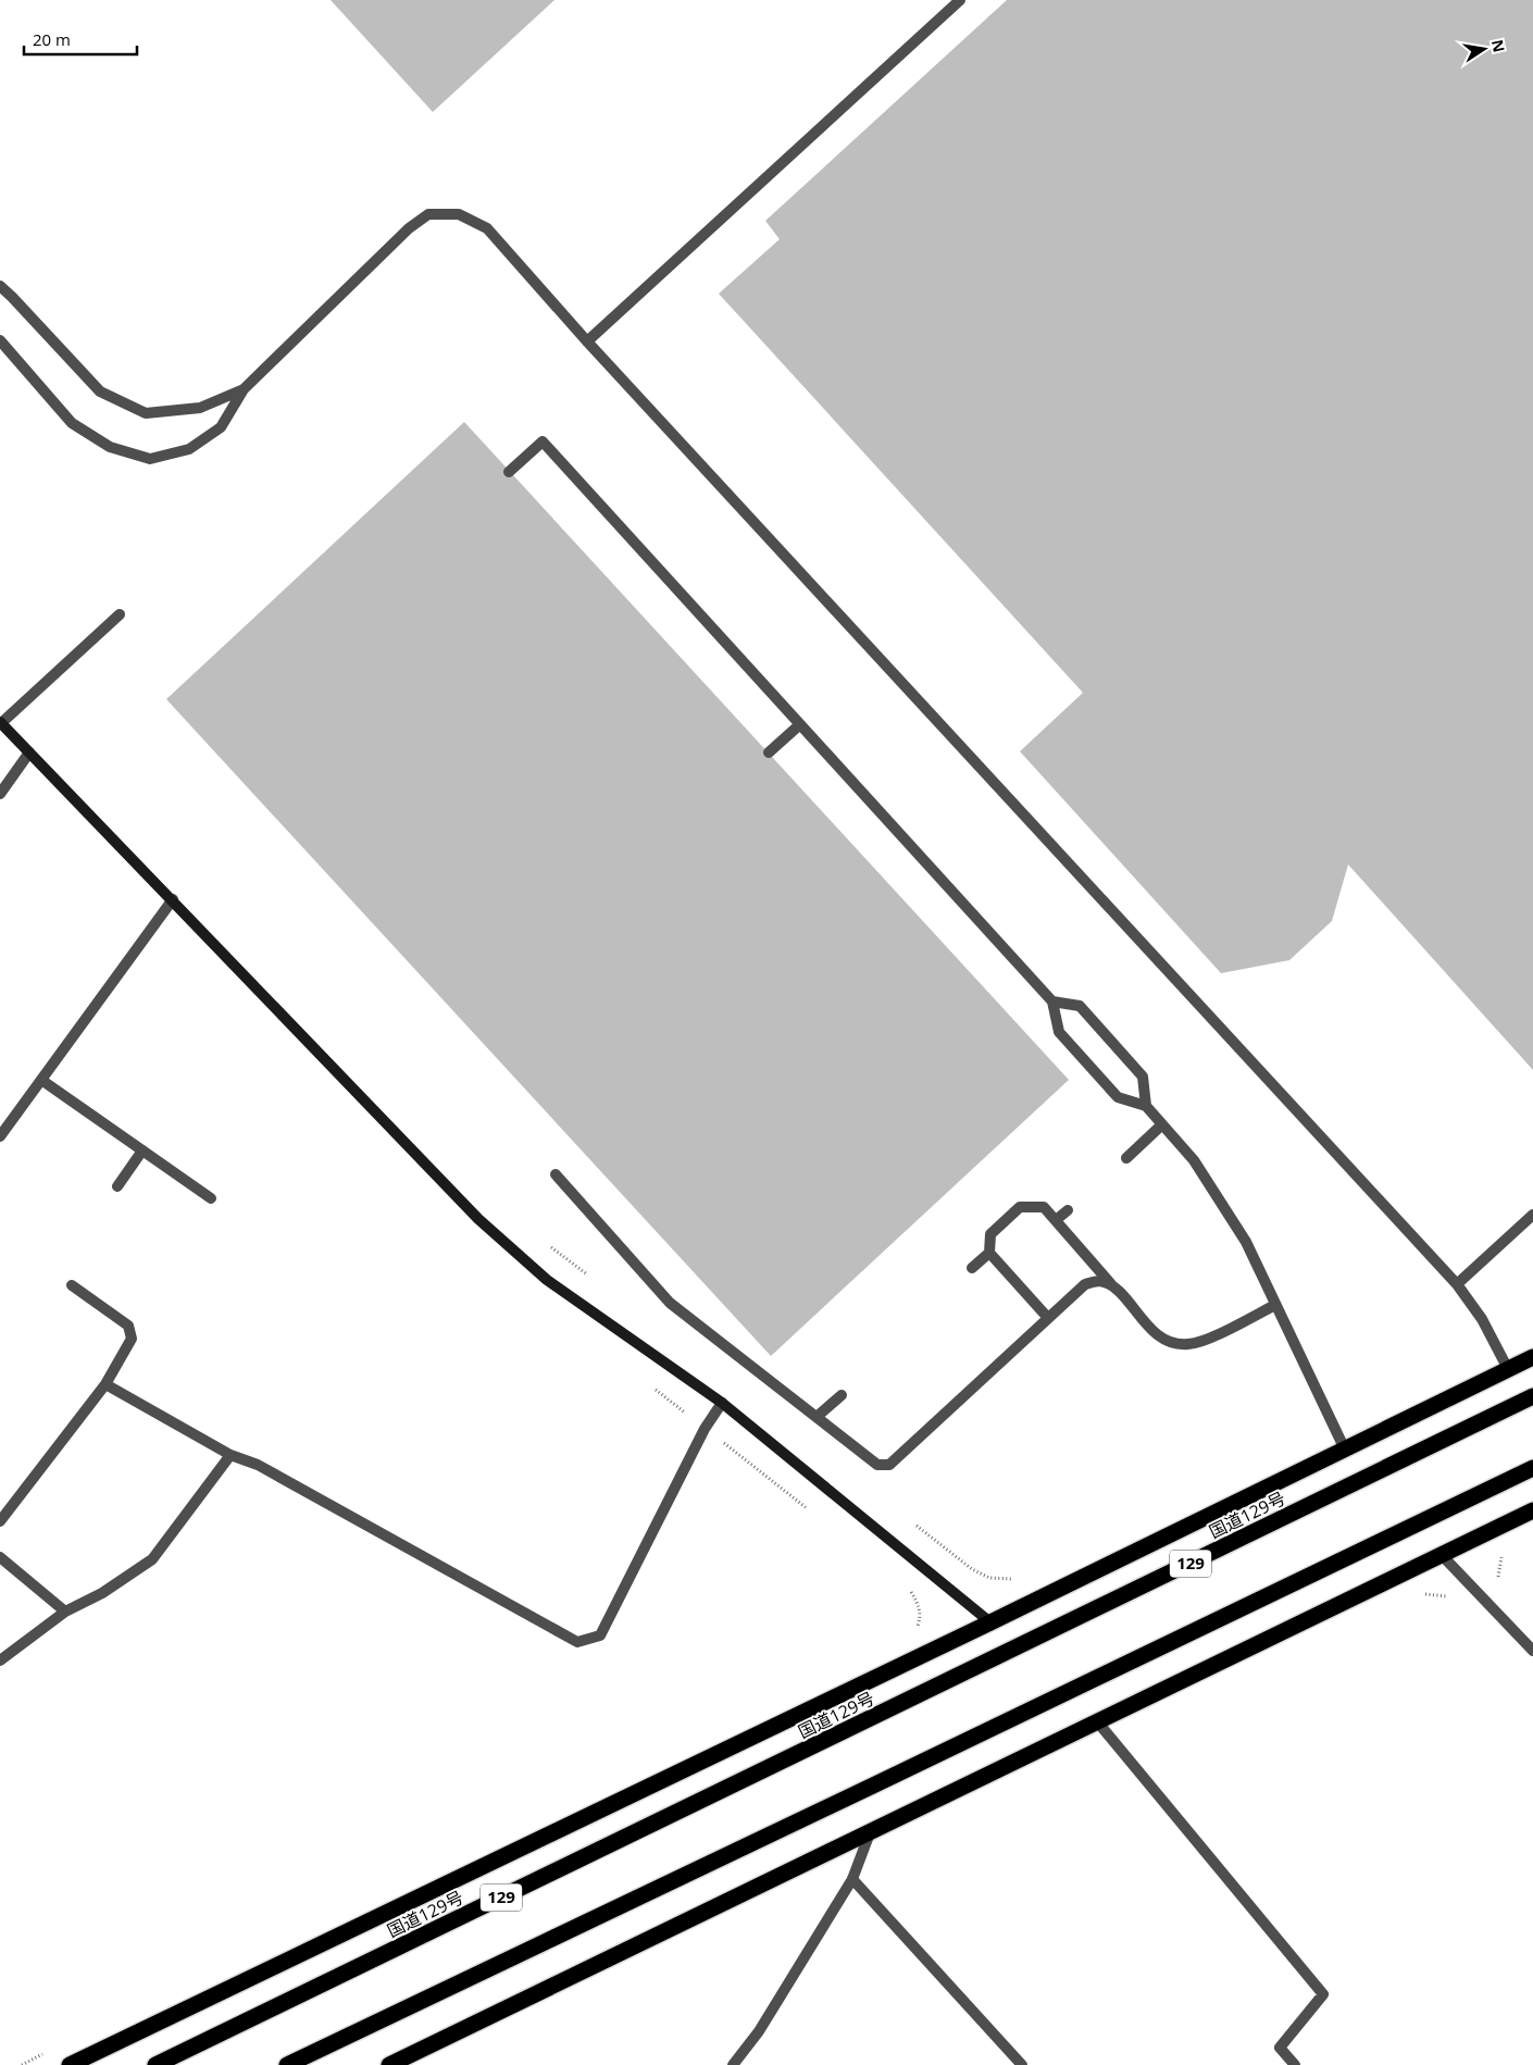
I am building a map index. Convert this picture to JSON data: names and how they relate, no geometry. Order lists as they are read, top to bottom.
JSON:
{
  "streets": {
    "highway": ["国道129号", "129"]
  },
  "scale_bar": "20 m",
  "north": "right"
}
